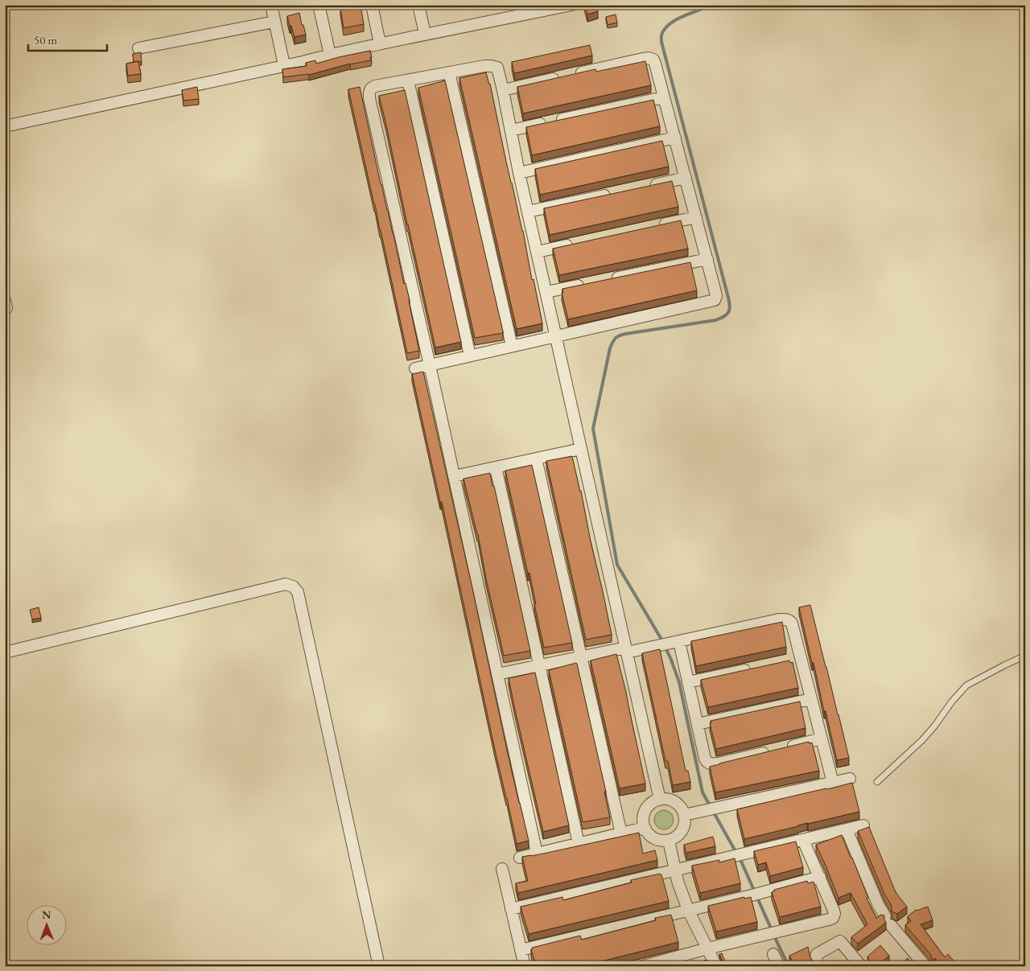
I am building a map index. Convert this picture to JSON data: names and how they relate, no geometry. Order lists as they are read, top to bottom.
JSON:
{
  "scale_bar": "50 m",
  "north": "top"
}
